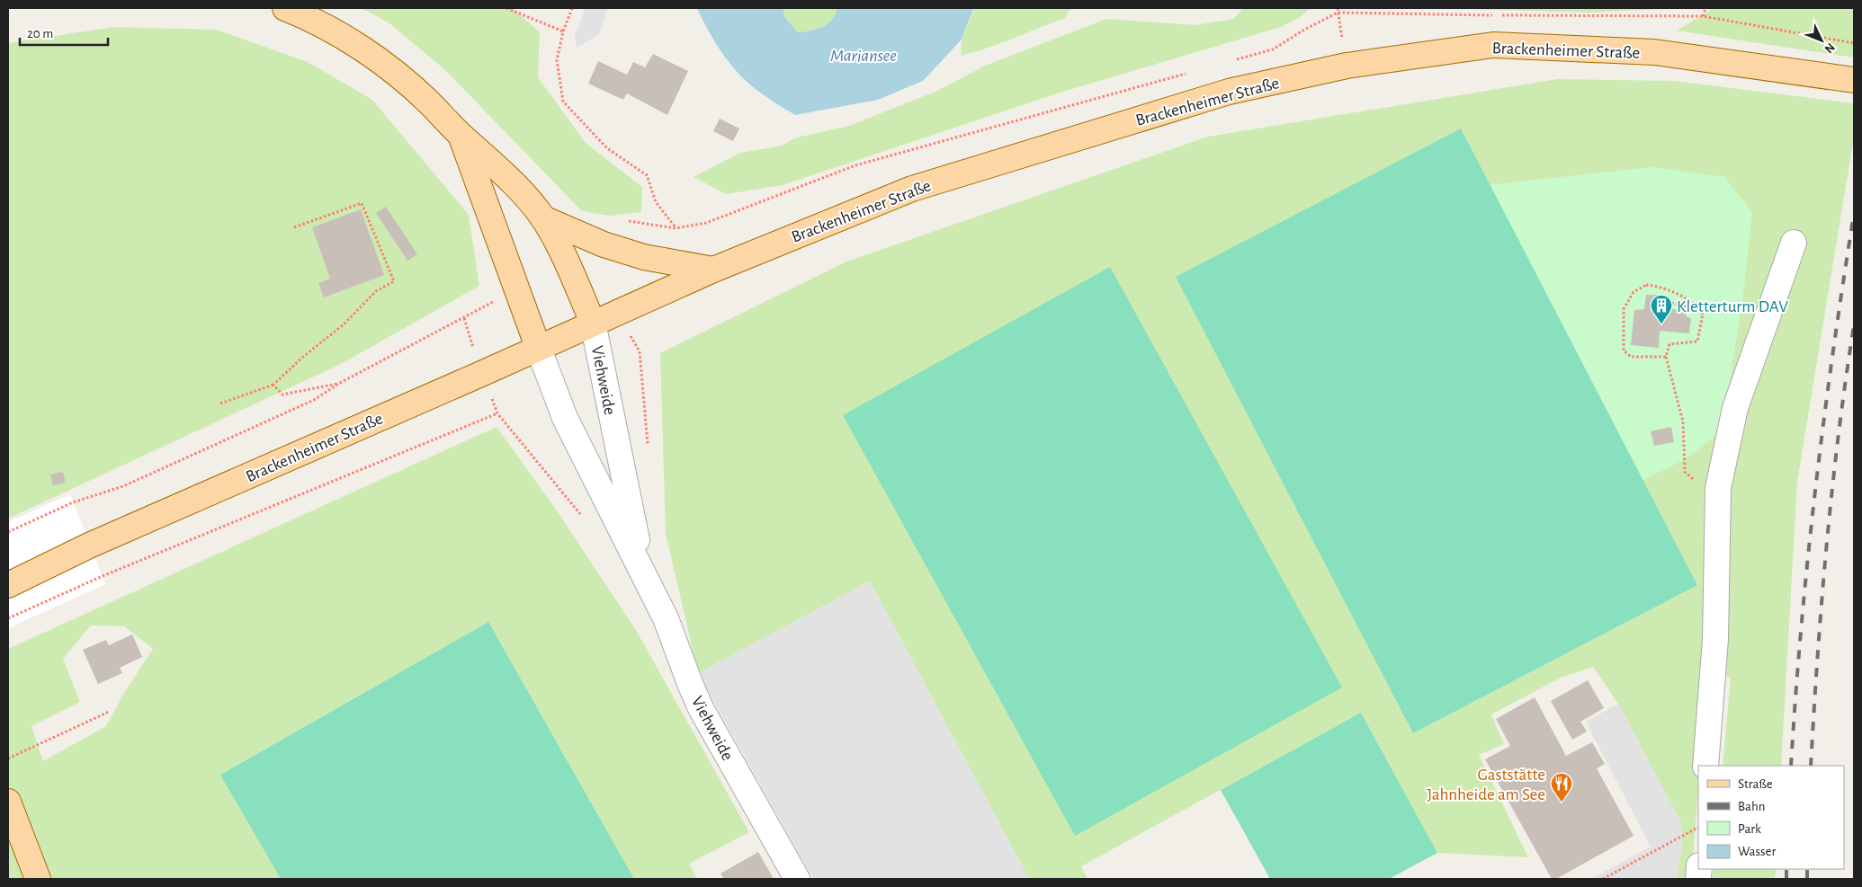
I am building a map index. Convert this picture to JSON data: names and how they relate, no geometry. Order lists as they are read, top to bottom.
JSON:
{
  "streets": {
    "main road": ["Brackenheimer Straße"],
    "street": ["Viehweide"]
  },
  "crossings": [
    ["Brackenheimer Straße", "Viehweide"]
  ],
  "water": ["Mariansee"],
  "places": {
    "building": ["Kletterturm DAV"],
    "restaurant": ["Gaststätte Jahnheide am See"]
  },
  "legend": [
    "Straße",
    "Bahn",
    "Park",
    "Wasser"
  ],
  "scale_bar": "20 m",
  "north": "bottom right"
}
